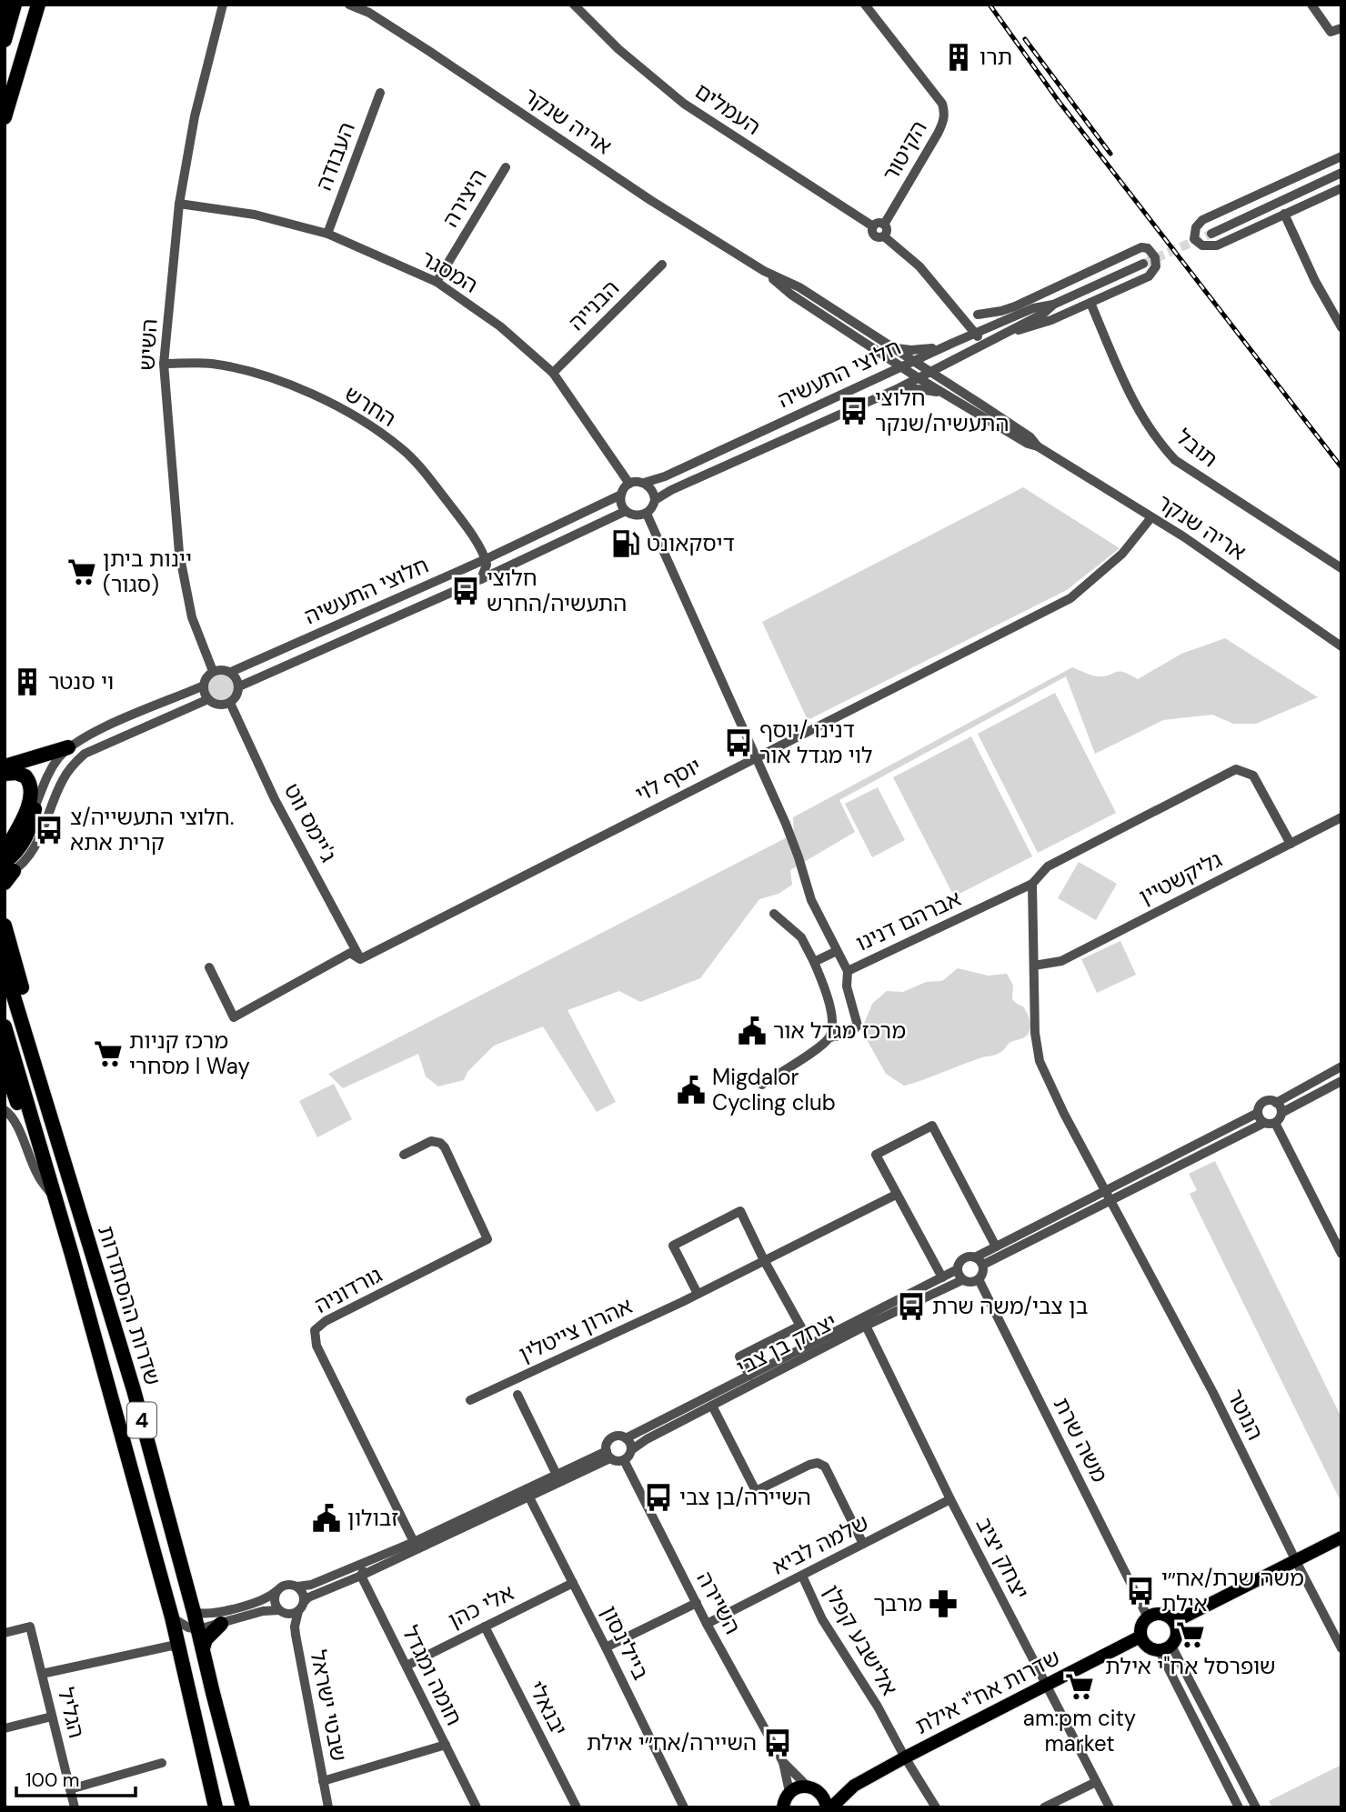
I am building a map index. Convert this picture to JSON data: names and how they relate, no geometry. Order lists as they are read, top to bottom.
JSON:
{
  "streets": {
    "highway": ["שדרות ההסתדרות", "4"],
    "main road": ["שדרות אח\"י אילת"],
    "street": [
      "העמלים",
      "אריה שנקר",
      "הקיטור",
      "העבודה",
      "היצירה",
      "המסגר",
      "הבנייה",
      "השיש",
      "חלוצי התעשיה",
      "החרש",
      "תובל",
      "יוסף לוי",
      "ג'יימס ווט",
      "גליקשטיין",
      "אברהם דנינו",
      "גורדוניה",
      "אהרון צייטלין",
      "יצחק בן צבי",
      "הנוטר",
      "משה שרת",
      "שלמה לביא",
      "יצחק יציב",
      "השיירה",
      "אלי כהן",
      "אלישבע קפלן",
      "ביילינסון",
      "חומה ומגדל",
      "שבטי ישראל",
      "יבנאלי",
      "הגליל"
    ]
  },
  "crossings": [
    ["העמלים", "הקיטור"],
    ["אריה שנקר", "חלוצי התעשיה"],
    ["אריה שנקר", "יוסף לוי"],
    ["העבודה", "המסגר"],
    ["היצירה", "המסגר"],
    ["המסגר", "הבנייה"],
    ["המסגר", "השיש"],
    ["המסגר", "חלוצי התעשיה"],
    ["המסגר", "אברהם דנינו"],
    ["השיש", "חלוצי התעשיה"],
    ["השיש", "החרש"],
    ["השיש", "ג'יימס ווט"],
    ["חלוצי התעשיה", "החרש"],
    ["חלוצי התעשיה", "ג'יימס ווט"],
    ["חלוצי התעשיה", "אברהם דנינו"],
    ["יוסף לוי", "ג'יימס ווט"],
    ["יוסף לוי", "אברהם דנינו"],
    ["גליקשטיין", "אברהם דנינו"],
    ["יצחק בן צבי", "משה שרת"],
    ["יצחק בן צבי", "יצחק יציב"],
    ["יצחק בן צבי", "השיירה"],
    ["משה שרת", "שדרות אח\"י אילת"],
    ["שלמה לביא", "יצחק יציב"],
    ["שלמה לביא", "השיירה"],
    ["שלמה לביא", "אלישבע קפלן"],
    ["יצחק יציב", "שדרות אח\"י אילת"],
    ["אלי כהן", "ביילינסון"],
    ["אלי כהן", "חומה ומגדל"],
    ["אלי כהן", "יבנאלי"],
    ["אלישבע קפלן", "שדרות אח\"י אילת"]
  ],
  "places": {
    "building": ["תרו", "וי סנטר"],
    "bus stop": [
      "חלוצי התעשיה/שנקר",
      "חלוצי התעשיה/החרש",
      "דנינו /יוסף לוי מגדל אור",
      "חלוצי התעשייה/צ. קרית אתא",
      "בן צבי/משה שרת",
      "השיירה/בן צבי",
      "משה שרת/אח״י אילת",
      "השיירה/אח״י אילת"
    ],
    "fuel station": ["דיסקאונט"],
    "supermarket": [
      "יינות ביתן (סגור)",
      "מרכז קניות מסחרי I Way",
      "שופרסל אח\"י אילת",
      "am:pm city market"
    ],
    "public building": ["מרכז מגדל אור", "Migdalor Cycling club", "זבולון"],
    "pharmacy": ["מרבך"]
  },
  "scale_bar": "100 m"
}
